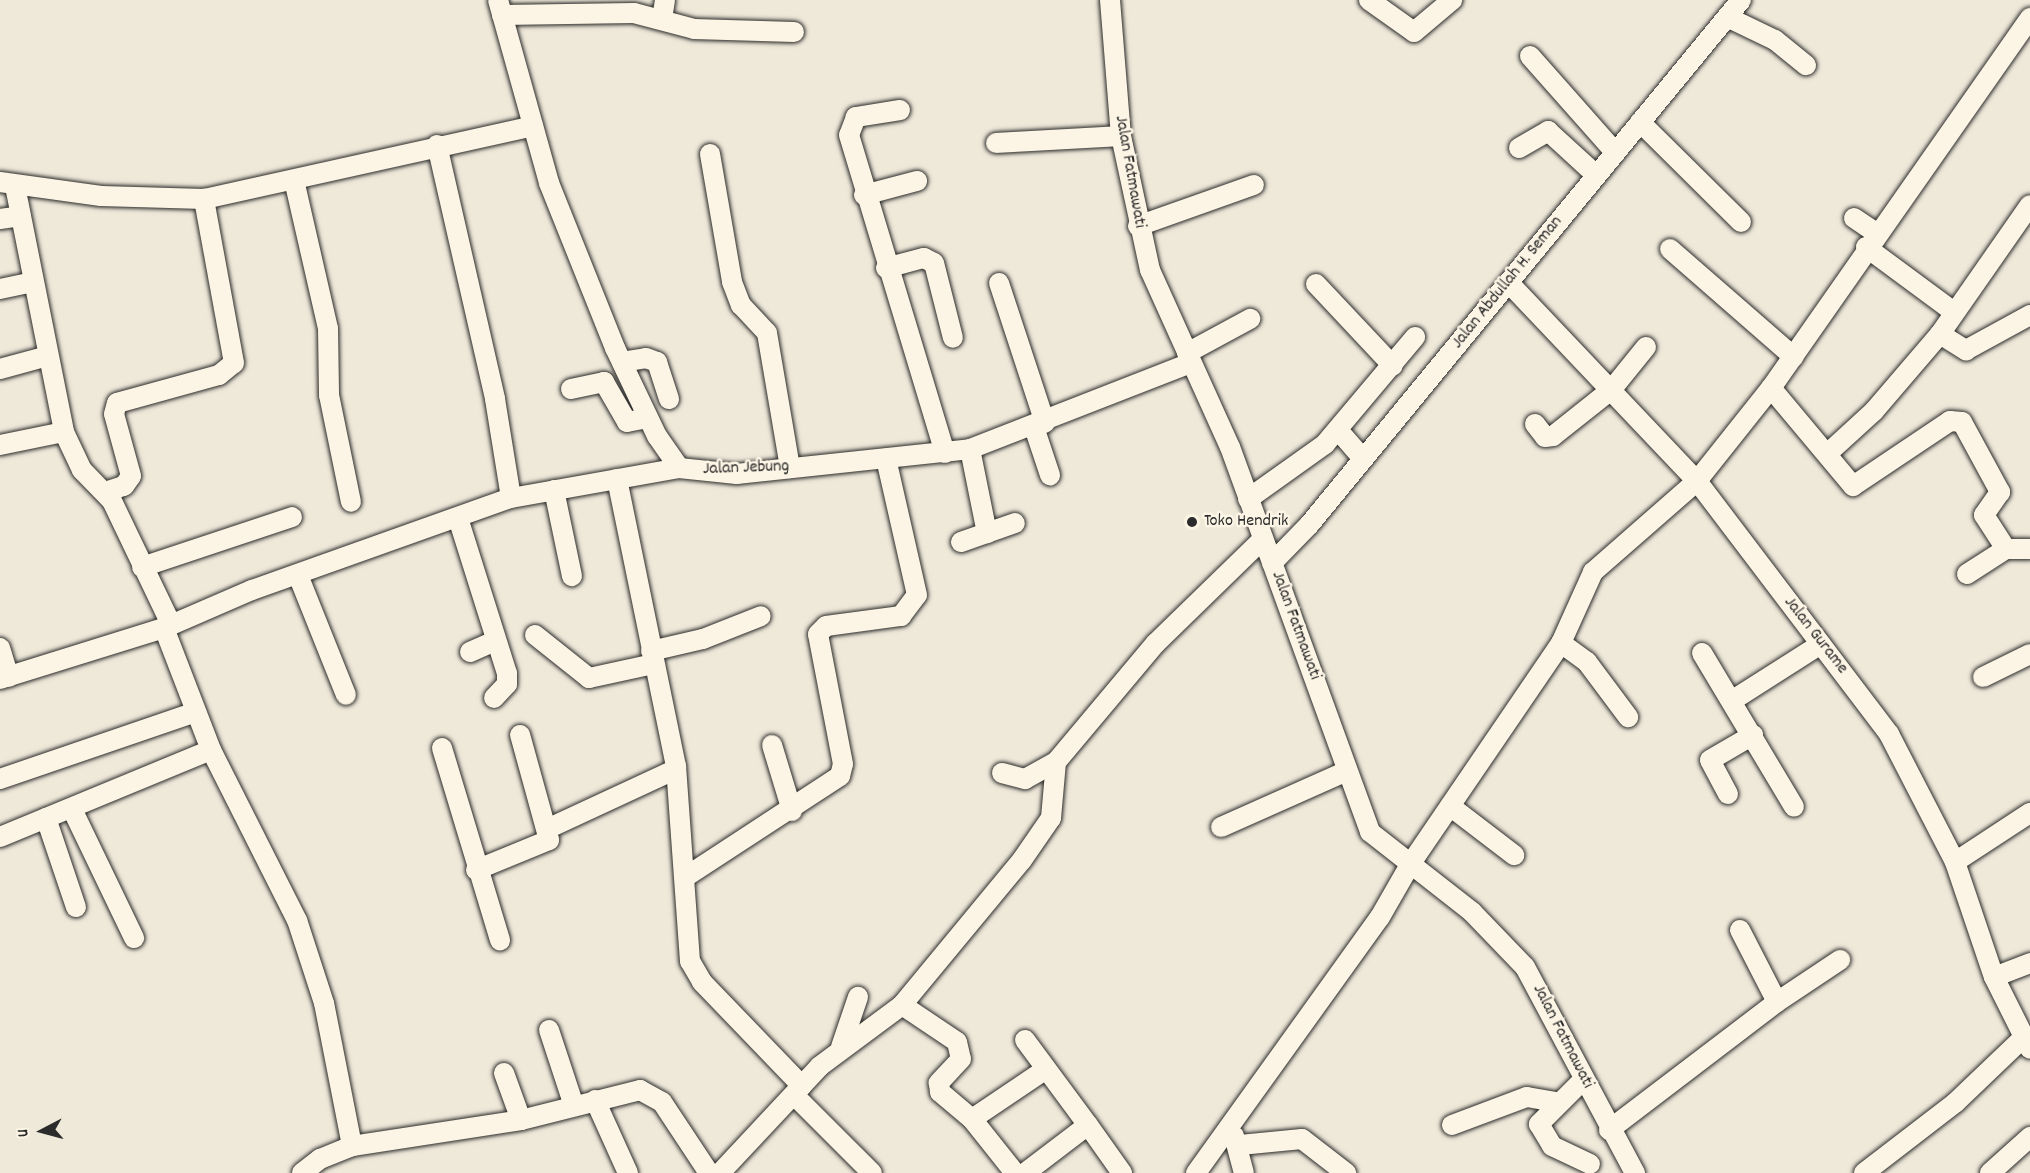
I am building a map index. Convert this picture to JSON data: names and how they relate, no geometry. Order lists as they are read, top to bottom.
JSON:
{
  "streets": {
    "street": [
      "Jalan Fatmawati",
      "Jalan Abdullah H. Seman",
      "Jalan Jebung",
      "Jalan Gurame"
    ]
  },
  "crossings": [
    ["Jalan Fatmawati", "Jalan Abdullah H. Seman"],
    ["Jalan Fatmawati", "Jalan Jebung"],
    ["Jalan Abdullah H. Seman", "Jalan Gurame"]
  ],
  "places": ["Toko Hendrik"],
  "north": "left"
}
